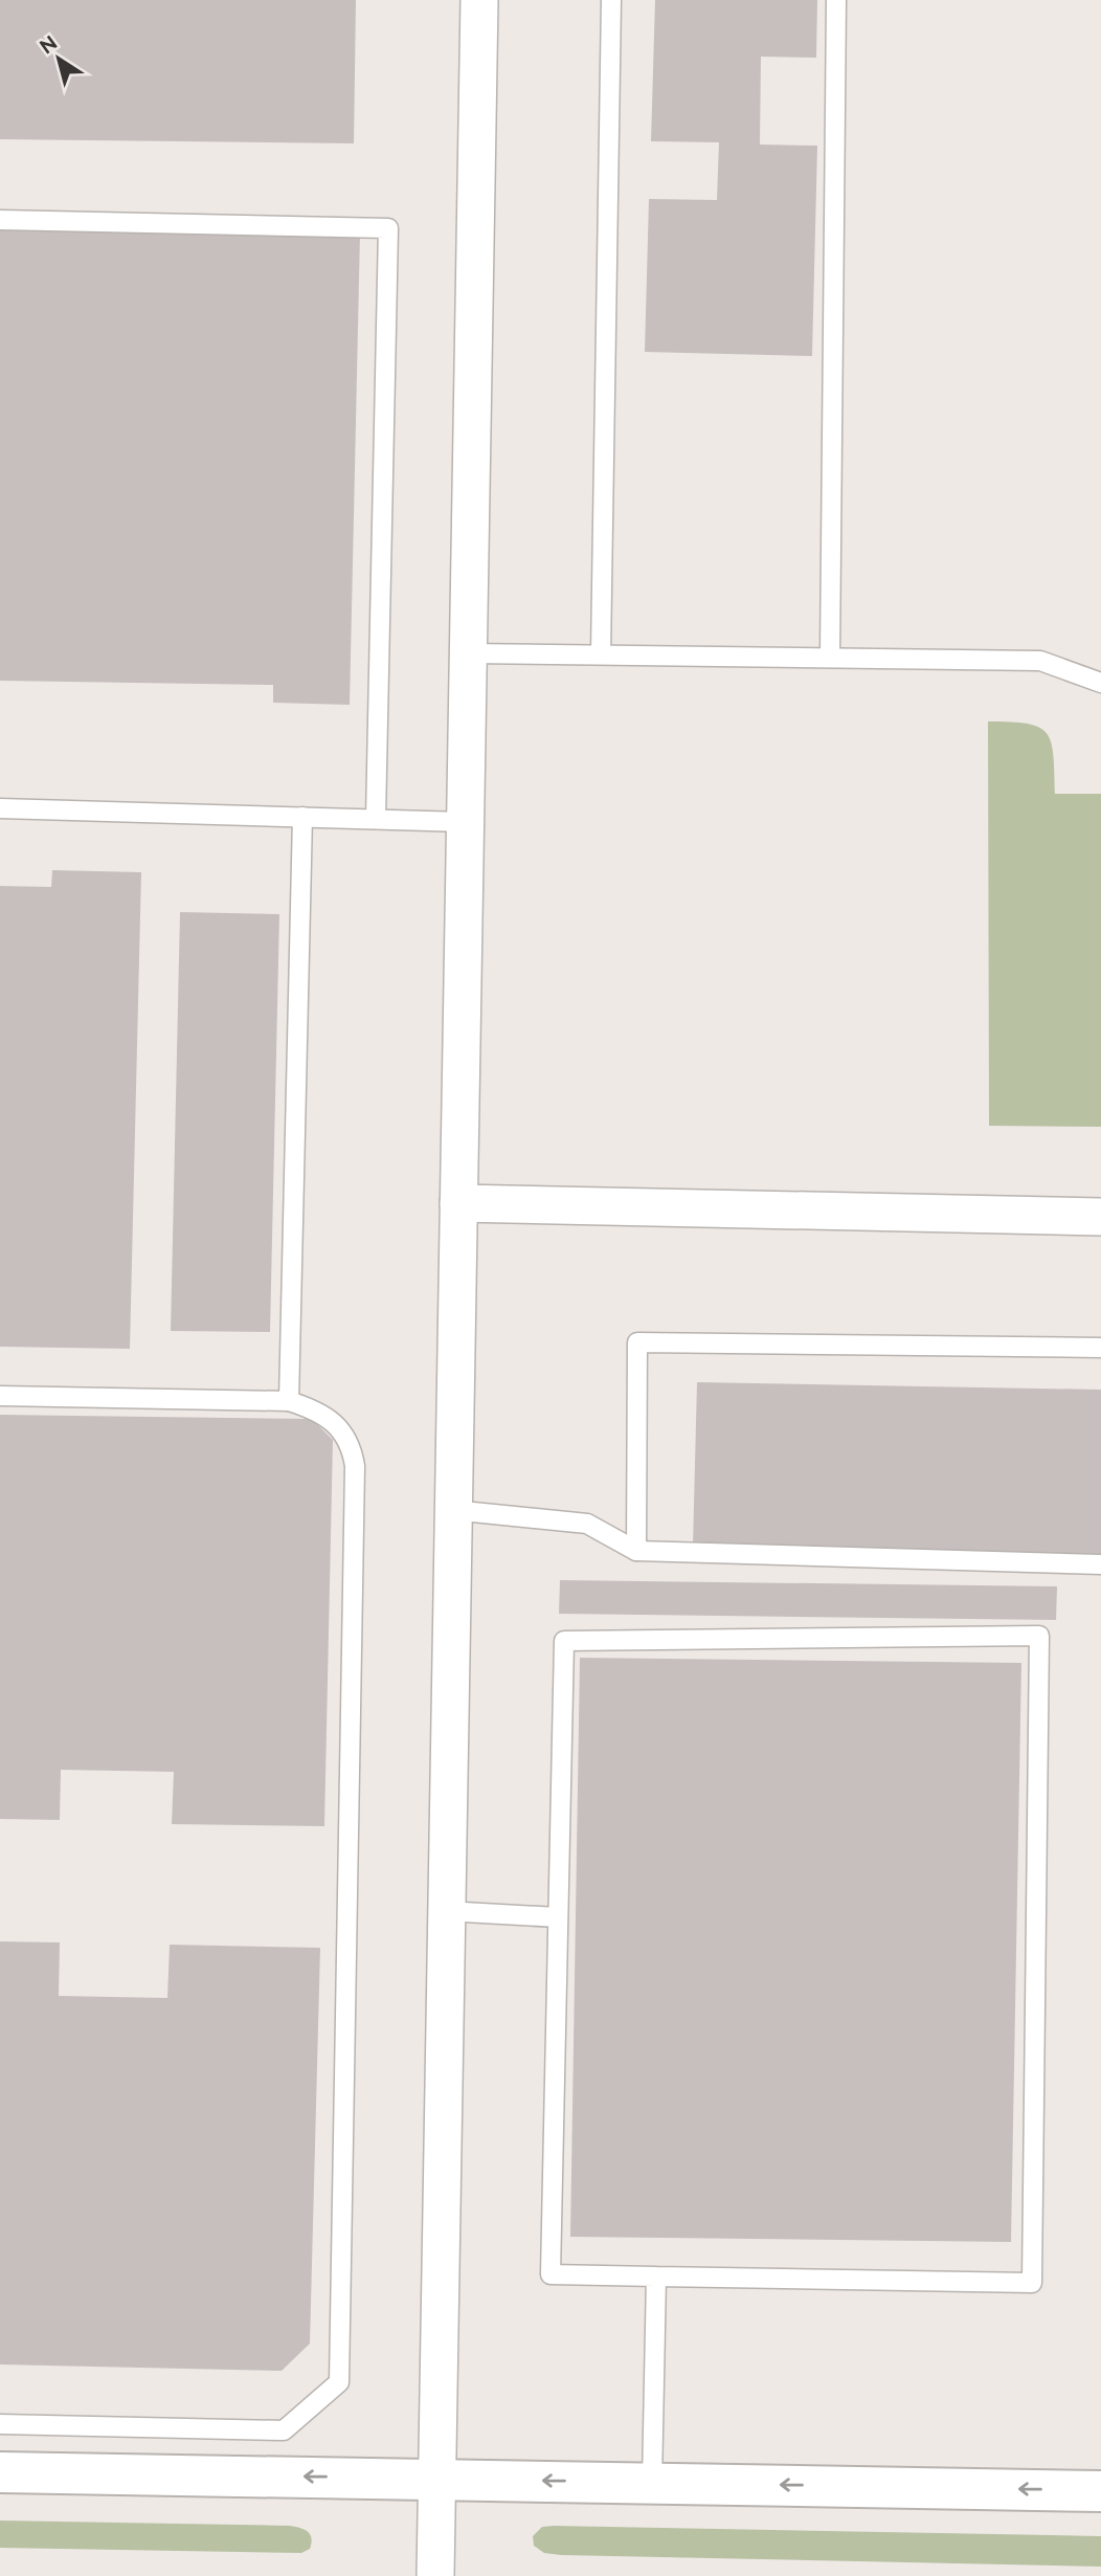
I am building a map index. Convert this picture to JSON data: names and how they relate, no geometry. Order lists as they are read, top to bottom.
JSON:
{
  "north": "top left"
}
